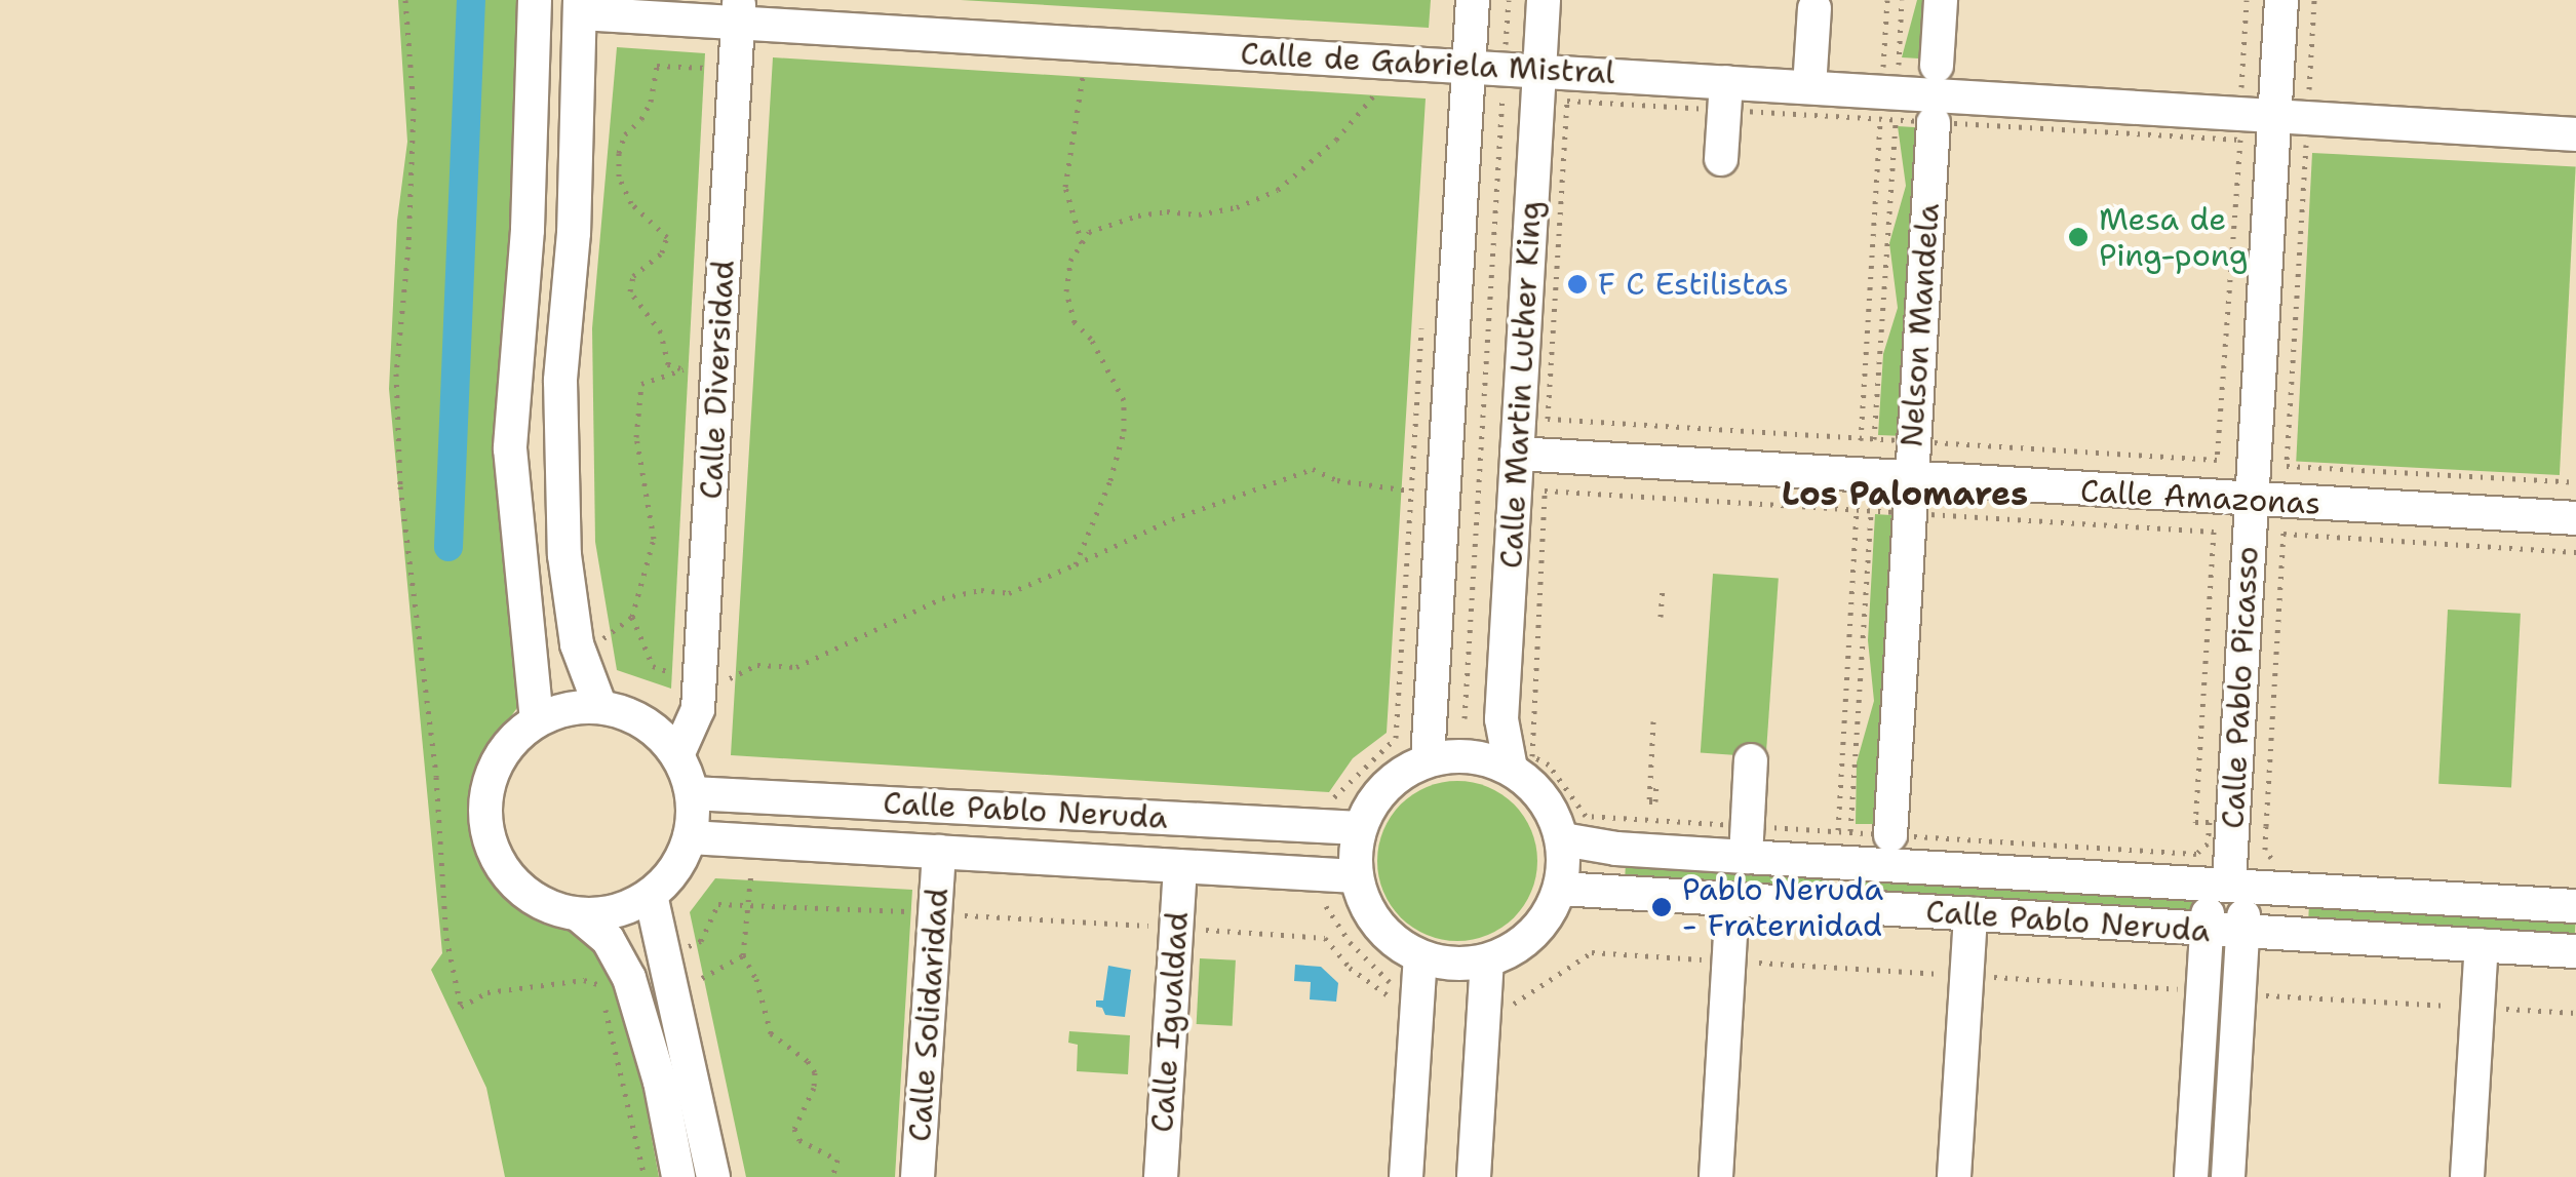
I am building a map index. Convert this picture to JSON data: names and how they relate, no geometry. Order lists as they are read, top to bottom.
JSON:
{
  "streets": {
    "street": [
      "Calle de Gabriela Mistral",
      "Nelson Mandela",
      "Calle Diversidad",
      "Calle Martin Luther King",
      "Calle Amazonas",
      "Calle Pablo Picasso",
      "Calle Pablo Neruda",
      "Calle Solidaridad",
      "Calle Igualdad"
    ]
  },
  "crossings": [
    ["Calle de Gabriela Mistral", "Calle Diversidad"],
    ["Calle de Gabriela Mistral", "Calle Martin Luther King"],
    ["Calle de Gabriela Mistral", "Calle Pablo Picasso"],
    ["Nelson Mandela", "Calle Amazonas"],
    ["Calle Diversidad", "Calle Pablo Neruda"],
    ["Calle Martin Luther King", "Calle Amazonas"],
    ["Calle Martin Luther King", "Calle Pablo Neruda"],
    ["Calle Amazonas", "Calle Pablo Picasso"],
    ["Calle Pablo Picasso", "Calle Pablo Neruda"],
    ["Calle Pablo Neruda", "Calle Solidaridad"],
    ["Calle Pablo Neruda", "Calle Igualdad"]
  ],
  "districts": ["Los Palomares"],
  "places": ["Mesa de Ping-pong", "F C Estilistas", "Pablo Neruda - Fraternidad"]
}
